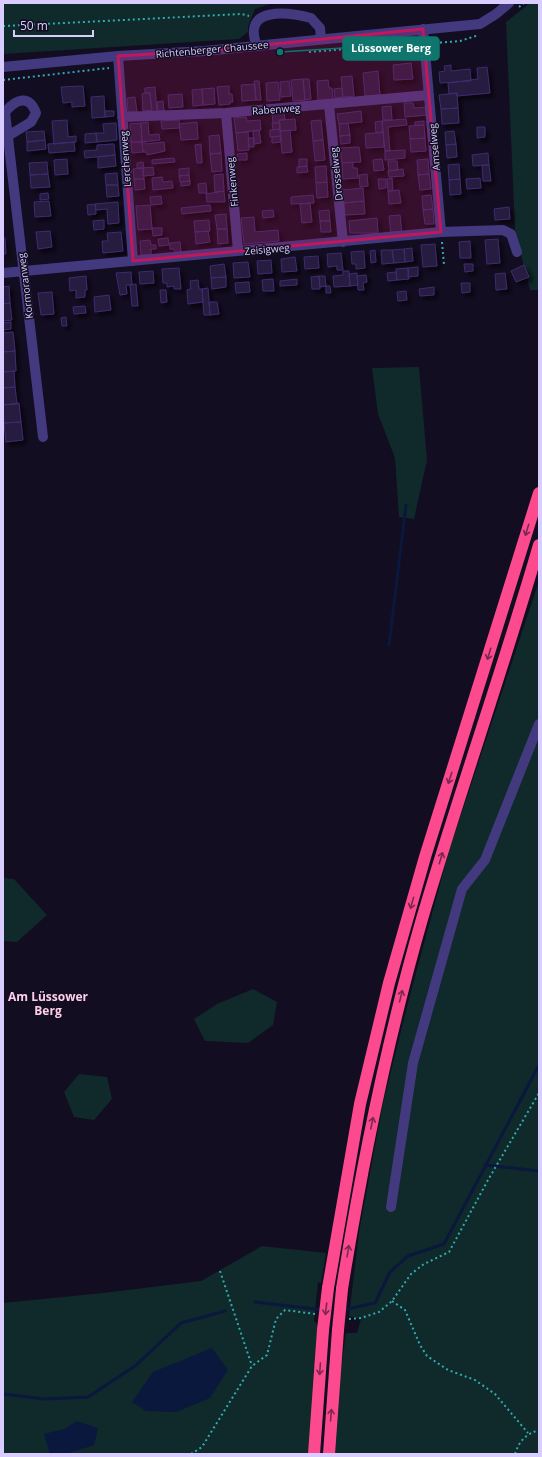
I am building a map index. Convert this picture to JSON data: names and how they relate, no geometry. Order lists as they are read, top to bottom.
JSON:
{
  "streets": {
    "street": [
      "Richtenberger Chaussee",
      "Rabenweg",
      "Amselweg",
      "Lerchenweg",
      "Drosselweg",
      "Finkenweg",
      "Zeisigweg",
      "Kormoranweg"
    ]
  },
  "crossings": [
    ["Richtenberger Chaussee", "Amselweg"],
    ["Richtenberger Chaussee", "Lerchenweg"],
    ["Rabenweg", "Amselweg"],
    ["Rabenweg", "Lerchenweg"],
    ["Rabenweg", "Drosselweg"],
    ["Rabenweg", "Finkenweg"],
    ["Amselweg", "Zeisigweg"],
    ["Lerchenweg", "Zeisigweg"],
    ["Drosselweg", "Zeisigweg"],
    ["Finkenweg", "Zeisigweg"],
    ["Zeisigweg", "Kormoranweg"]
  ],
  "districts": ["Am Lüssower Berg"],
  "places": ["Lüssower Berg"],
  "scale_bar": "50 m"
}
